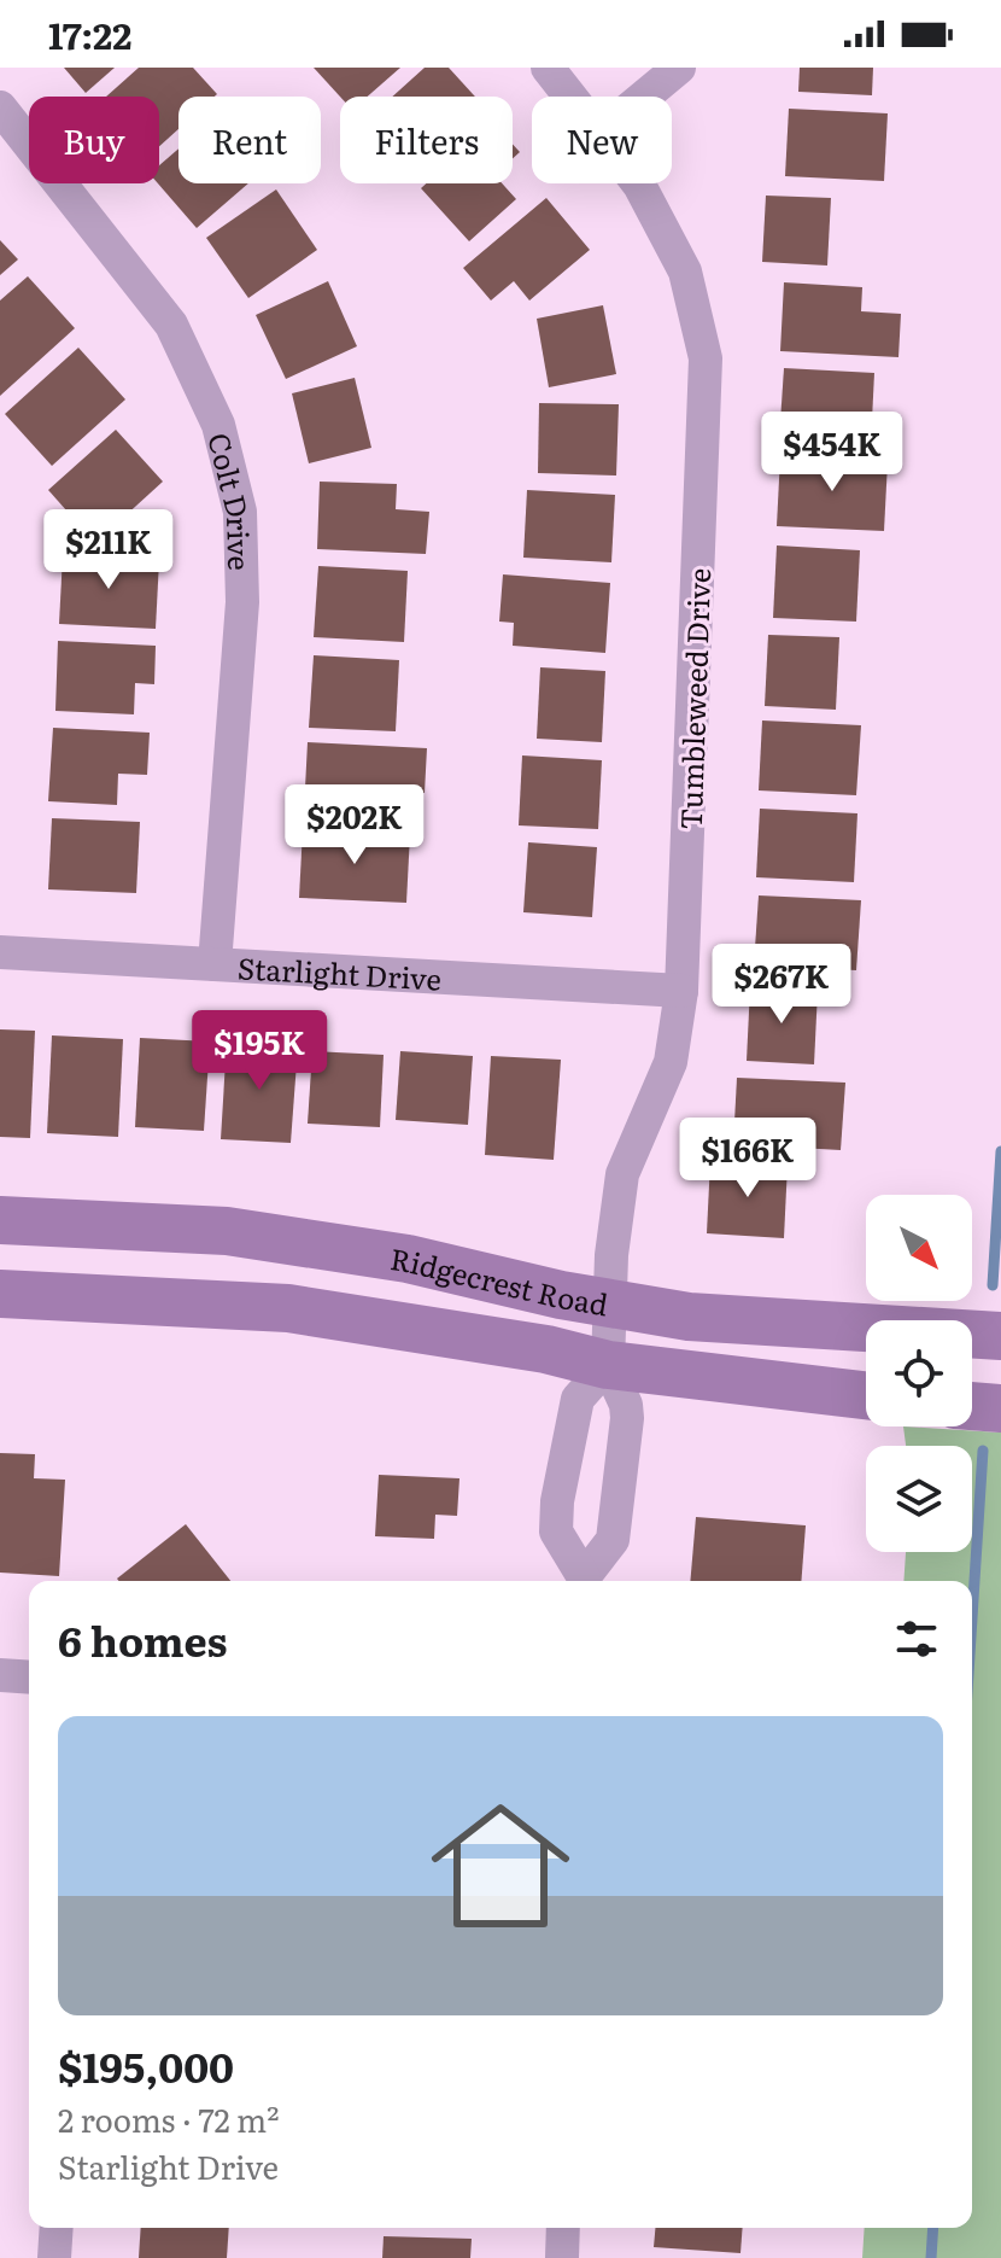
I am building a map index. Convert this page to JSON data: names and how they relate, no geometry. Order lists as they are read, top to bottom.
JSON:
{
  "streets": {
    "main road": ["Ridgecrest Road"],
    "street": ["Colt Drive", "Tumbleweed Drive", "Starlight Drive"]
  },
  "crossings": [
    ["Colt Drive", "Starlight Drive"],
    ["Tumbleweed Drive", "Starlight Drive"],
    ["Tumbleweed Drive", "Ridgecrest Road"]
  ],
  "north": "bottom right",
  "page": {
    "status": "17:22",
    "chip": [
      "Buy",
      "Rent",
      "Filters",
      "New"
    ],
    "price": [
      "$454K",
      "$211K",
      "$202K",
      "$267K",
      "$195K",
      "$166K"
    ],
    "heading": "6 homes",
    "list": [
      {
        "name": "$195,000",
        "note": "2 rooms · 72 m² · Starlight Drive"
      }
    ]
  }
}
